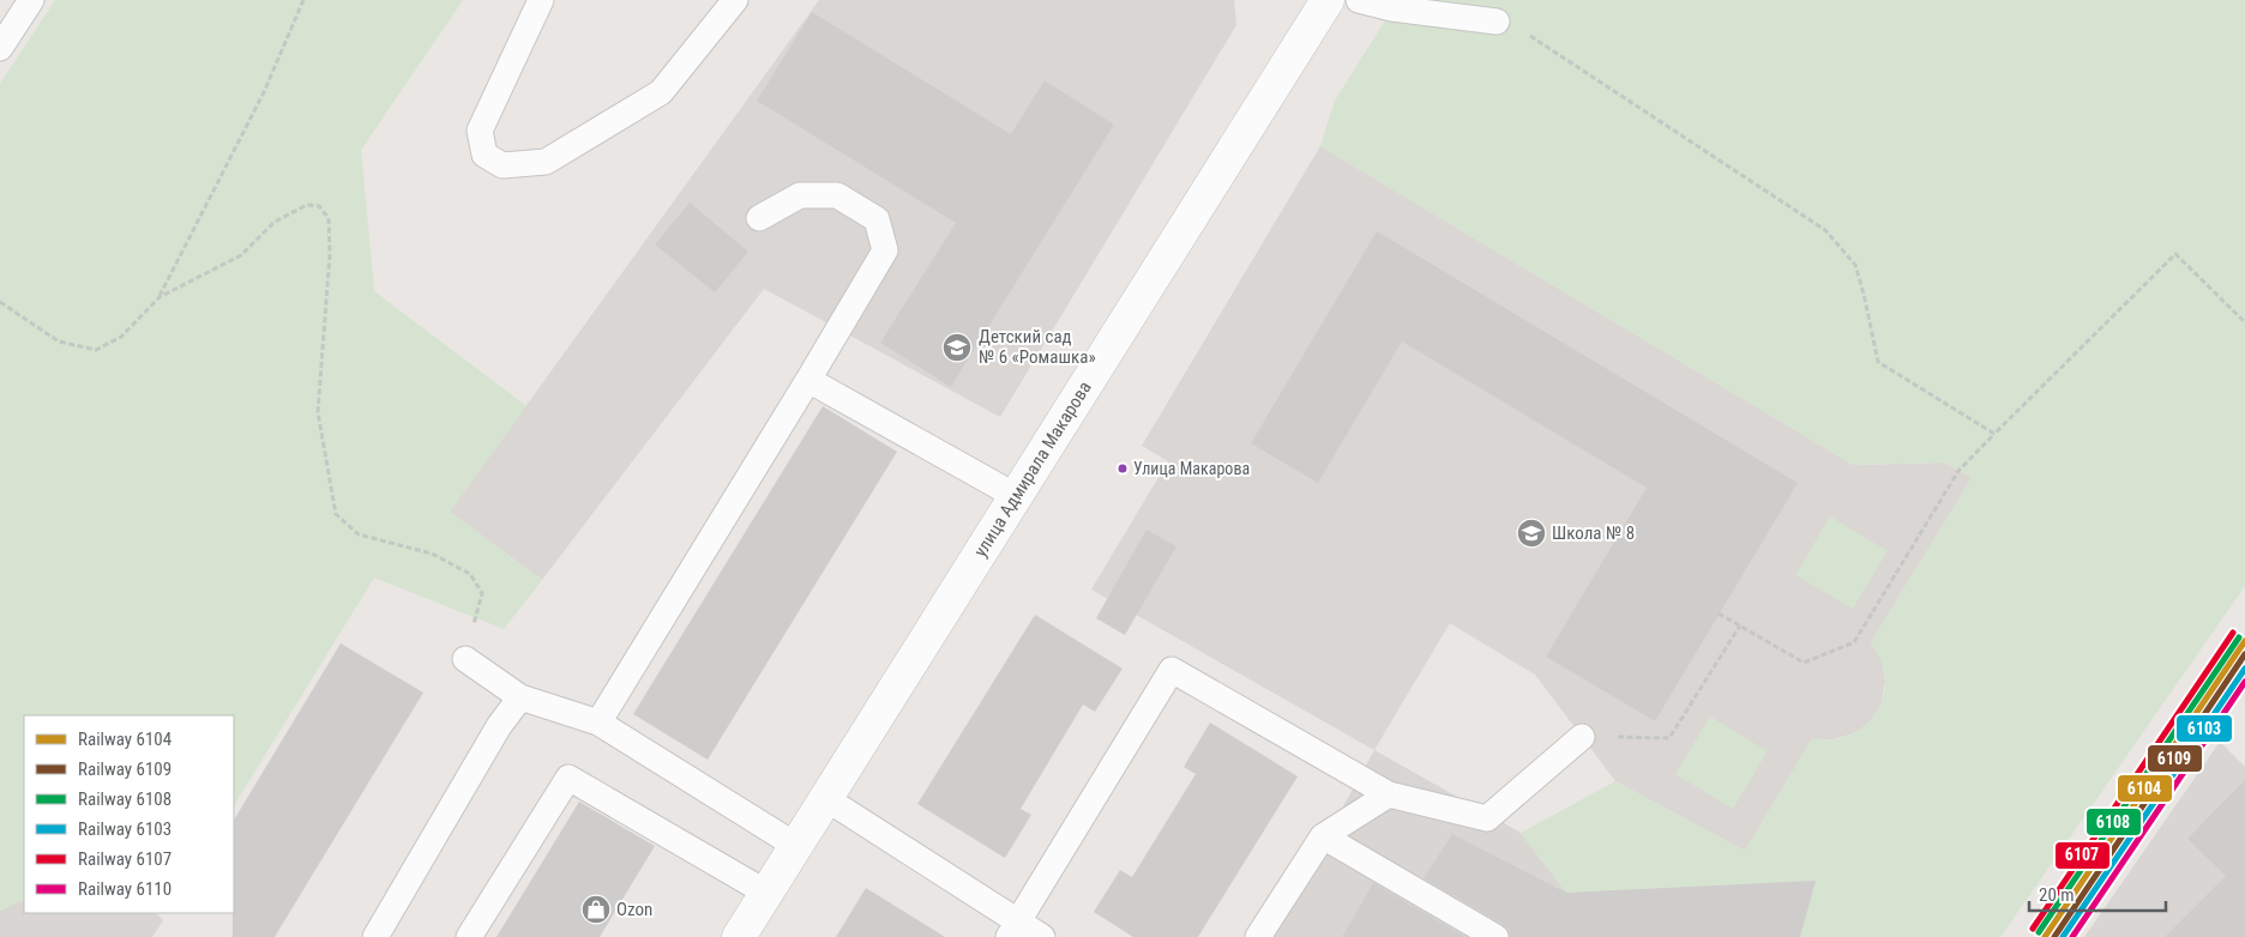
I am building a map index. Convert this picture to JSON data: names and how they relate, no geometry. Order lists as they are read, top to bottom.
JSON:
{
  "streets": {
    "main road": ["улица Адмирала Макарова"]
  },
  "places": {
    "school or university": ["Детский сад № 6 «Ромашка»", "Школа № 8"],
    "other": ["Улица Макарова"],
    "shop": ["Ozon"]
  },
  "lines": [
    "rail line 6107",
    "rail line 6108",
    "rail line 6104",
    "rail line 6109",
    "rail line 6103",
    "rail line 6110"
  ],
  "legend": [
    "Railway 6104",
    "Railway 6109",
    "Railway 6108",
    "Railway 6103",
    "Railway 6107",
    "Railway 6110"
  ],
  "scale_bar": "20 m"
}
